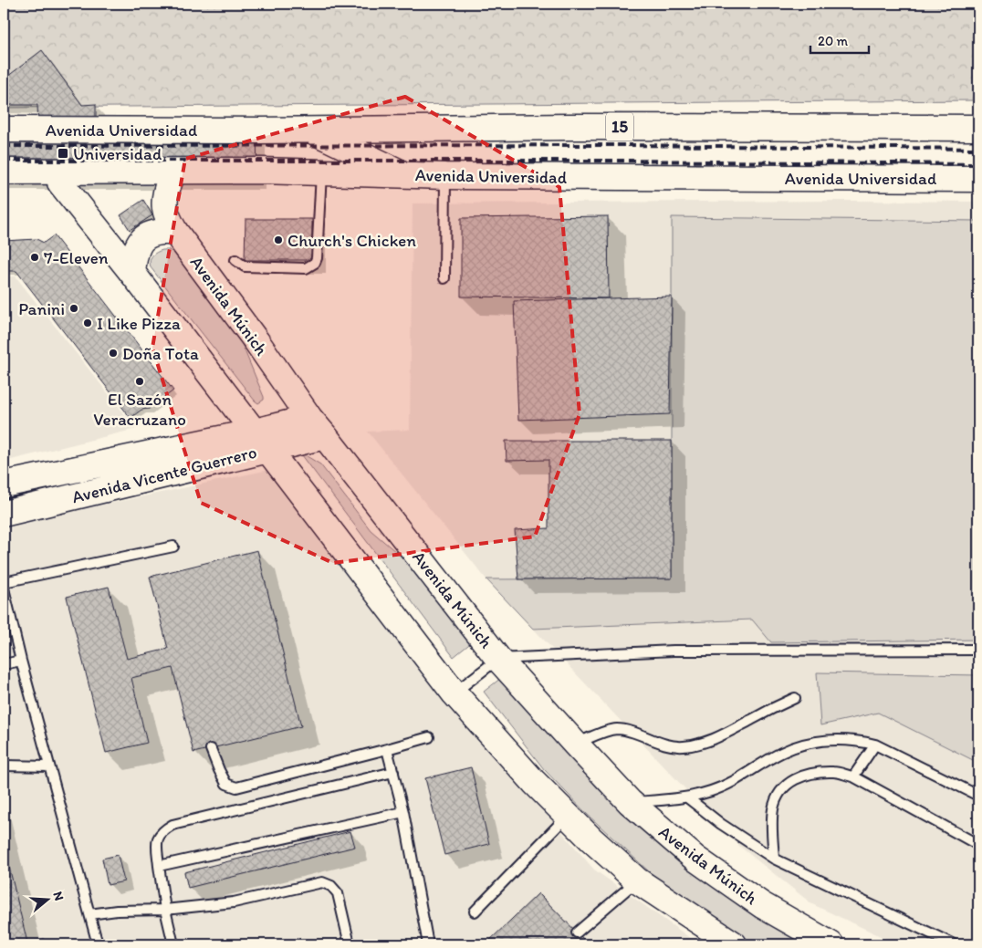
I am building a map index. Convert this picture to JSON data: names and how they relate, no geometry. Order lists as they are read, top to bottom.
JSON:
{
  "streets": {
    "main road": [
      "15",
      "Avenida Universidad",
      "Avenida Múnich",
      "Avenida Vicente Guerrero"
    ]
  },
  "crossings": [
    ["Avenida Múnich", "Avenida Vicente Guerrero"]
  ],
  "places": {
    "transit": ["Universidad"],
    "other": [
      "Church's Chicken",
      "7-Eleven",
      "Panini",
      "I Like Pizza",
      "Doña Tota",
      "El Sazón Veracruzano"
    ]
  },
  "scale_bar": "20 m",
  "north": "right"
}
